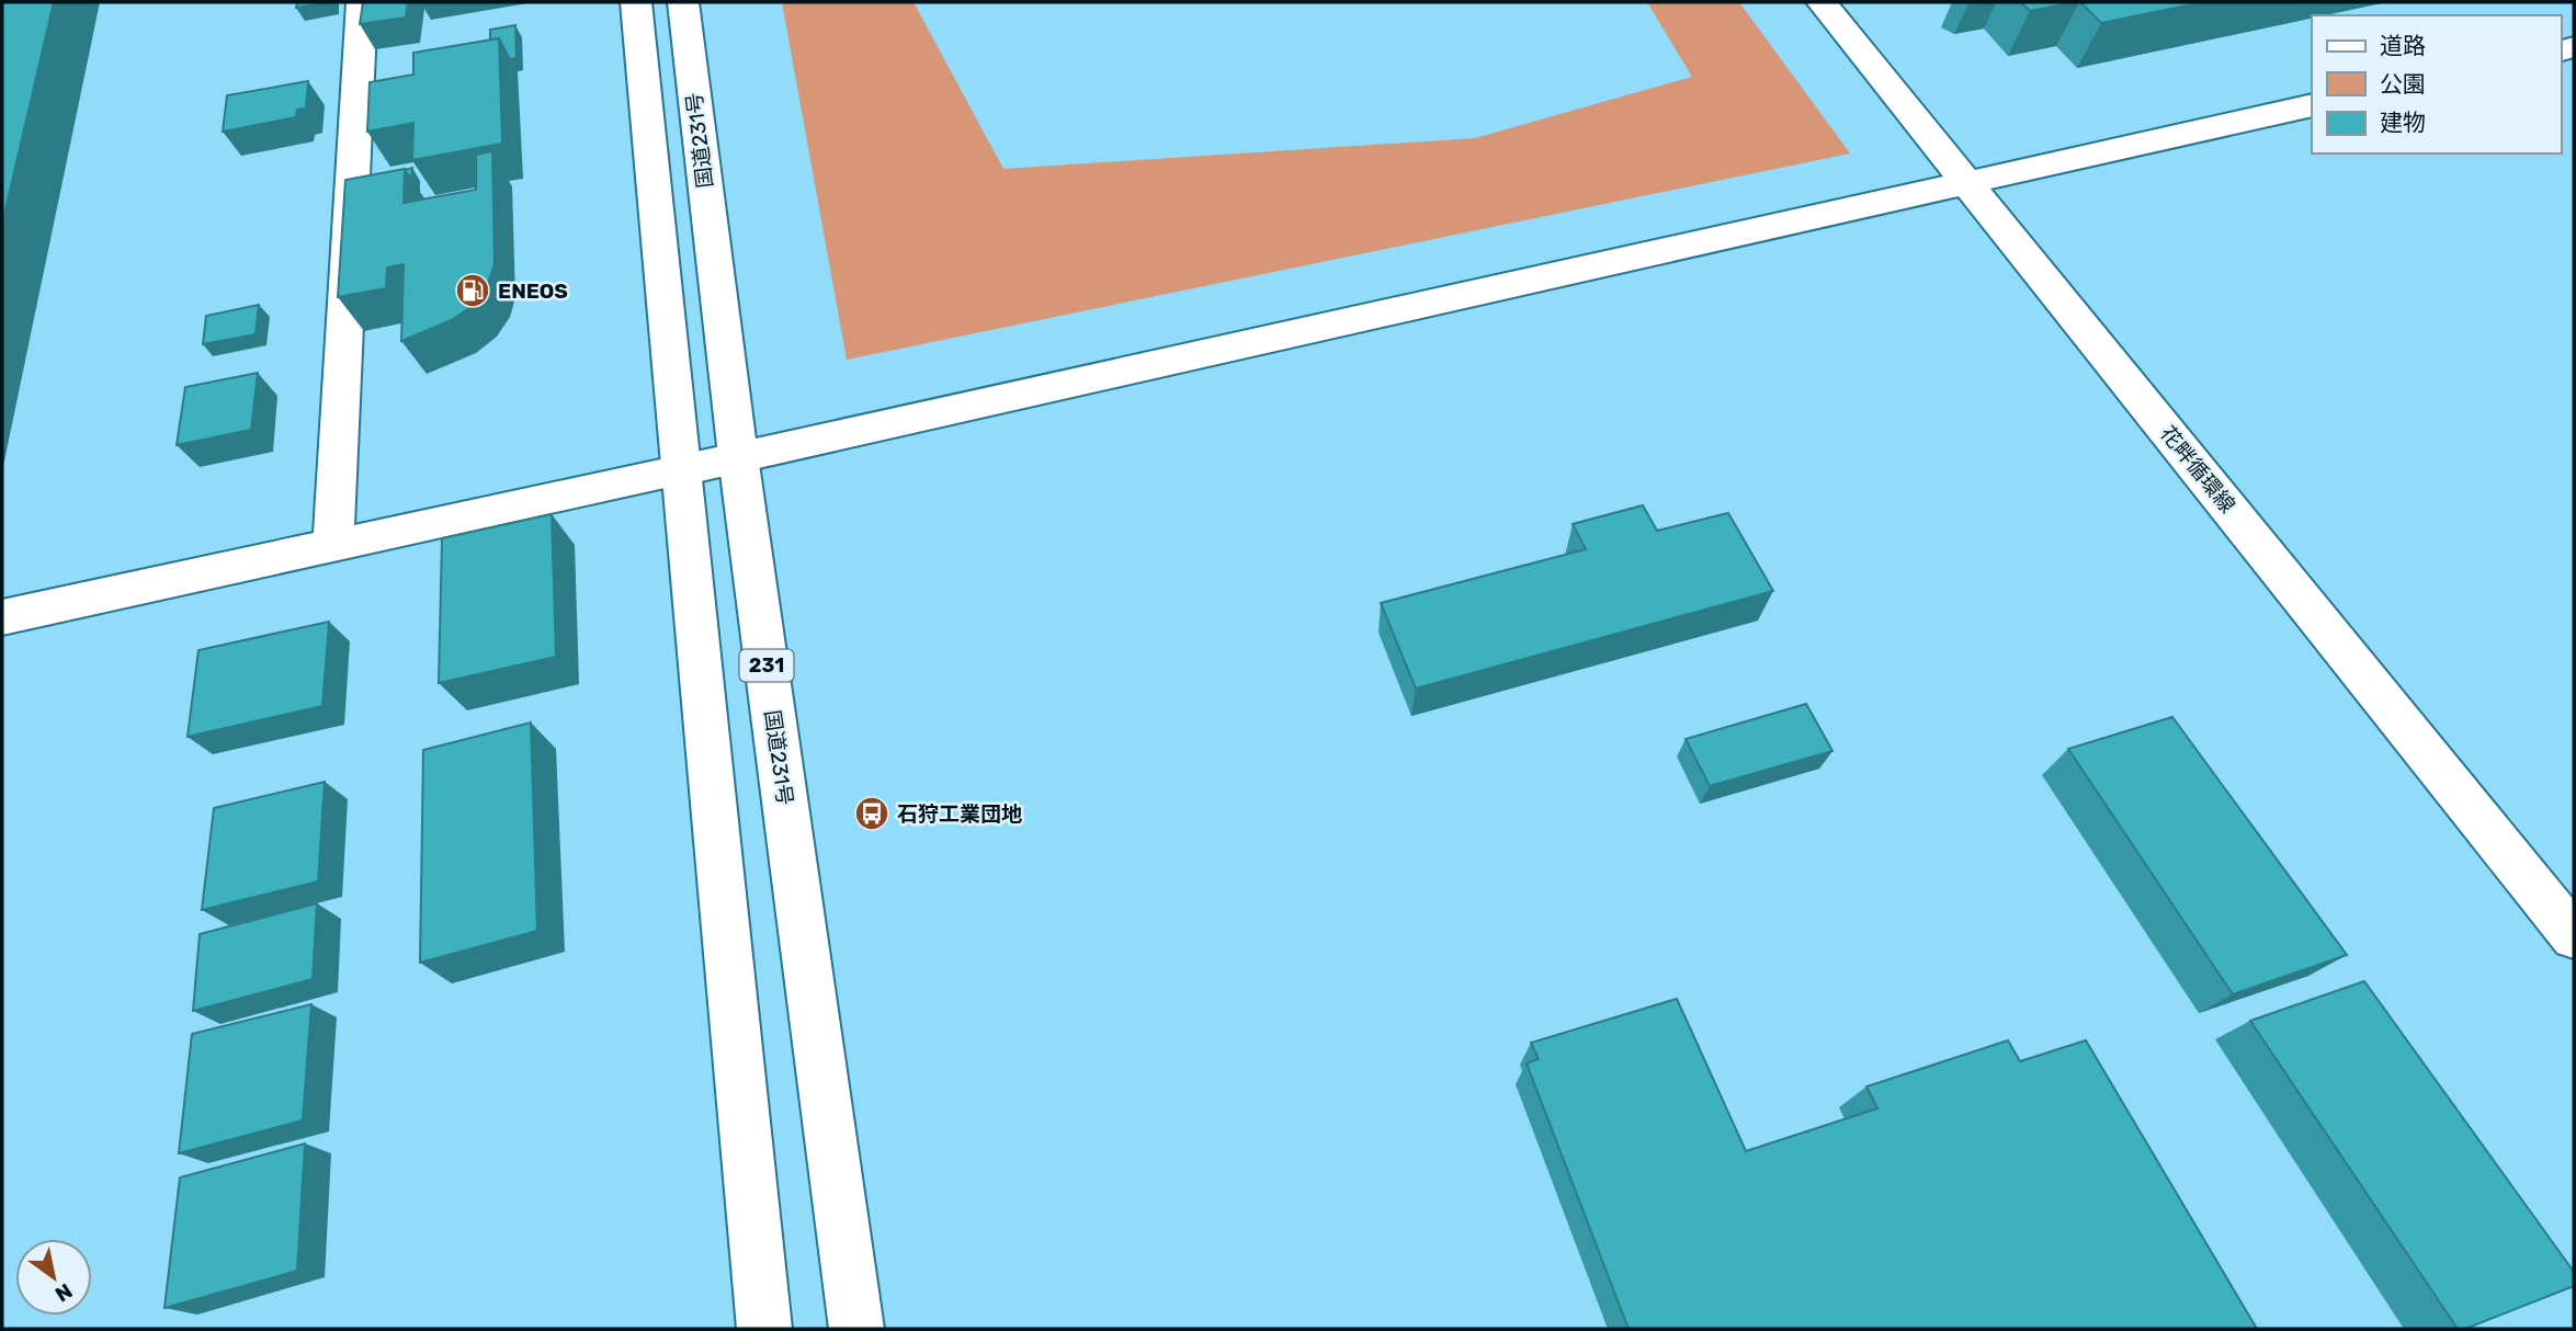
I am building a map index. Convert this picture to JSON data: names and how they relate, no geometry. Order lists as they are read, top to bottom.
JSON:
{
  "streets": {
    "main road": ["国道231号", "花畔循環線", "231"]
  },
  "places": {
    "fuel station": ["ENEOS"],
    "bus stop": ["石狩工業団地"]
  },
  "legend": ["道路", "公園", "建物"],
  "north": "bottom right"
}
